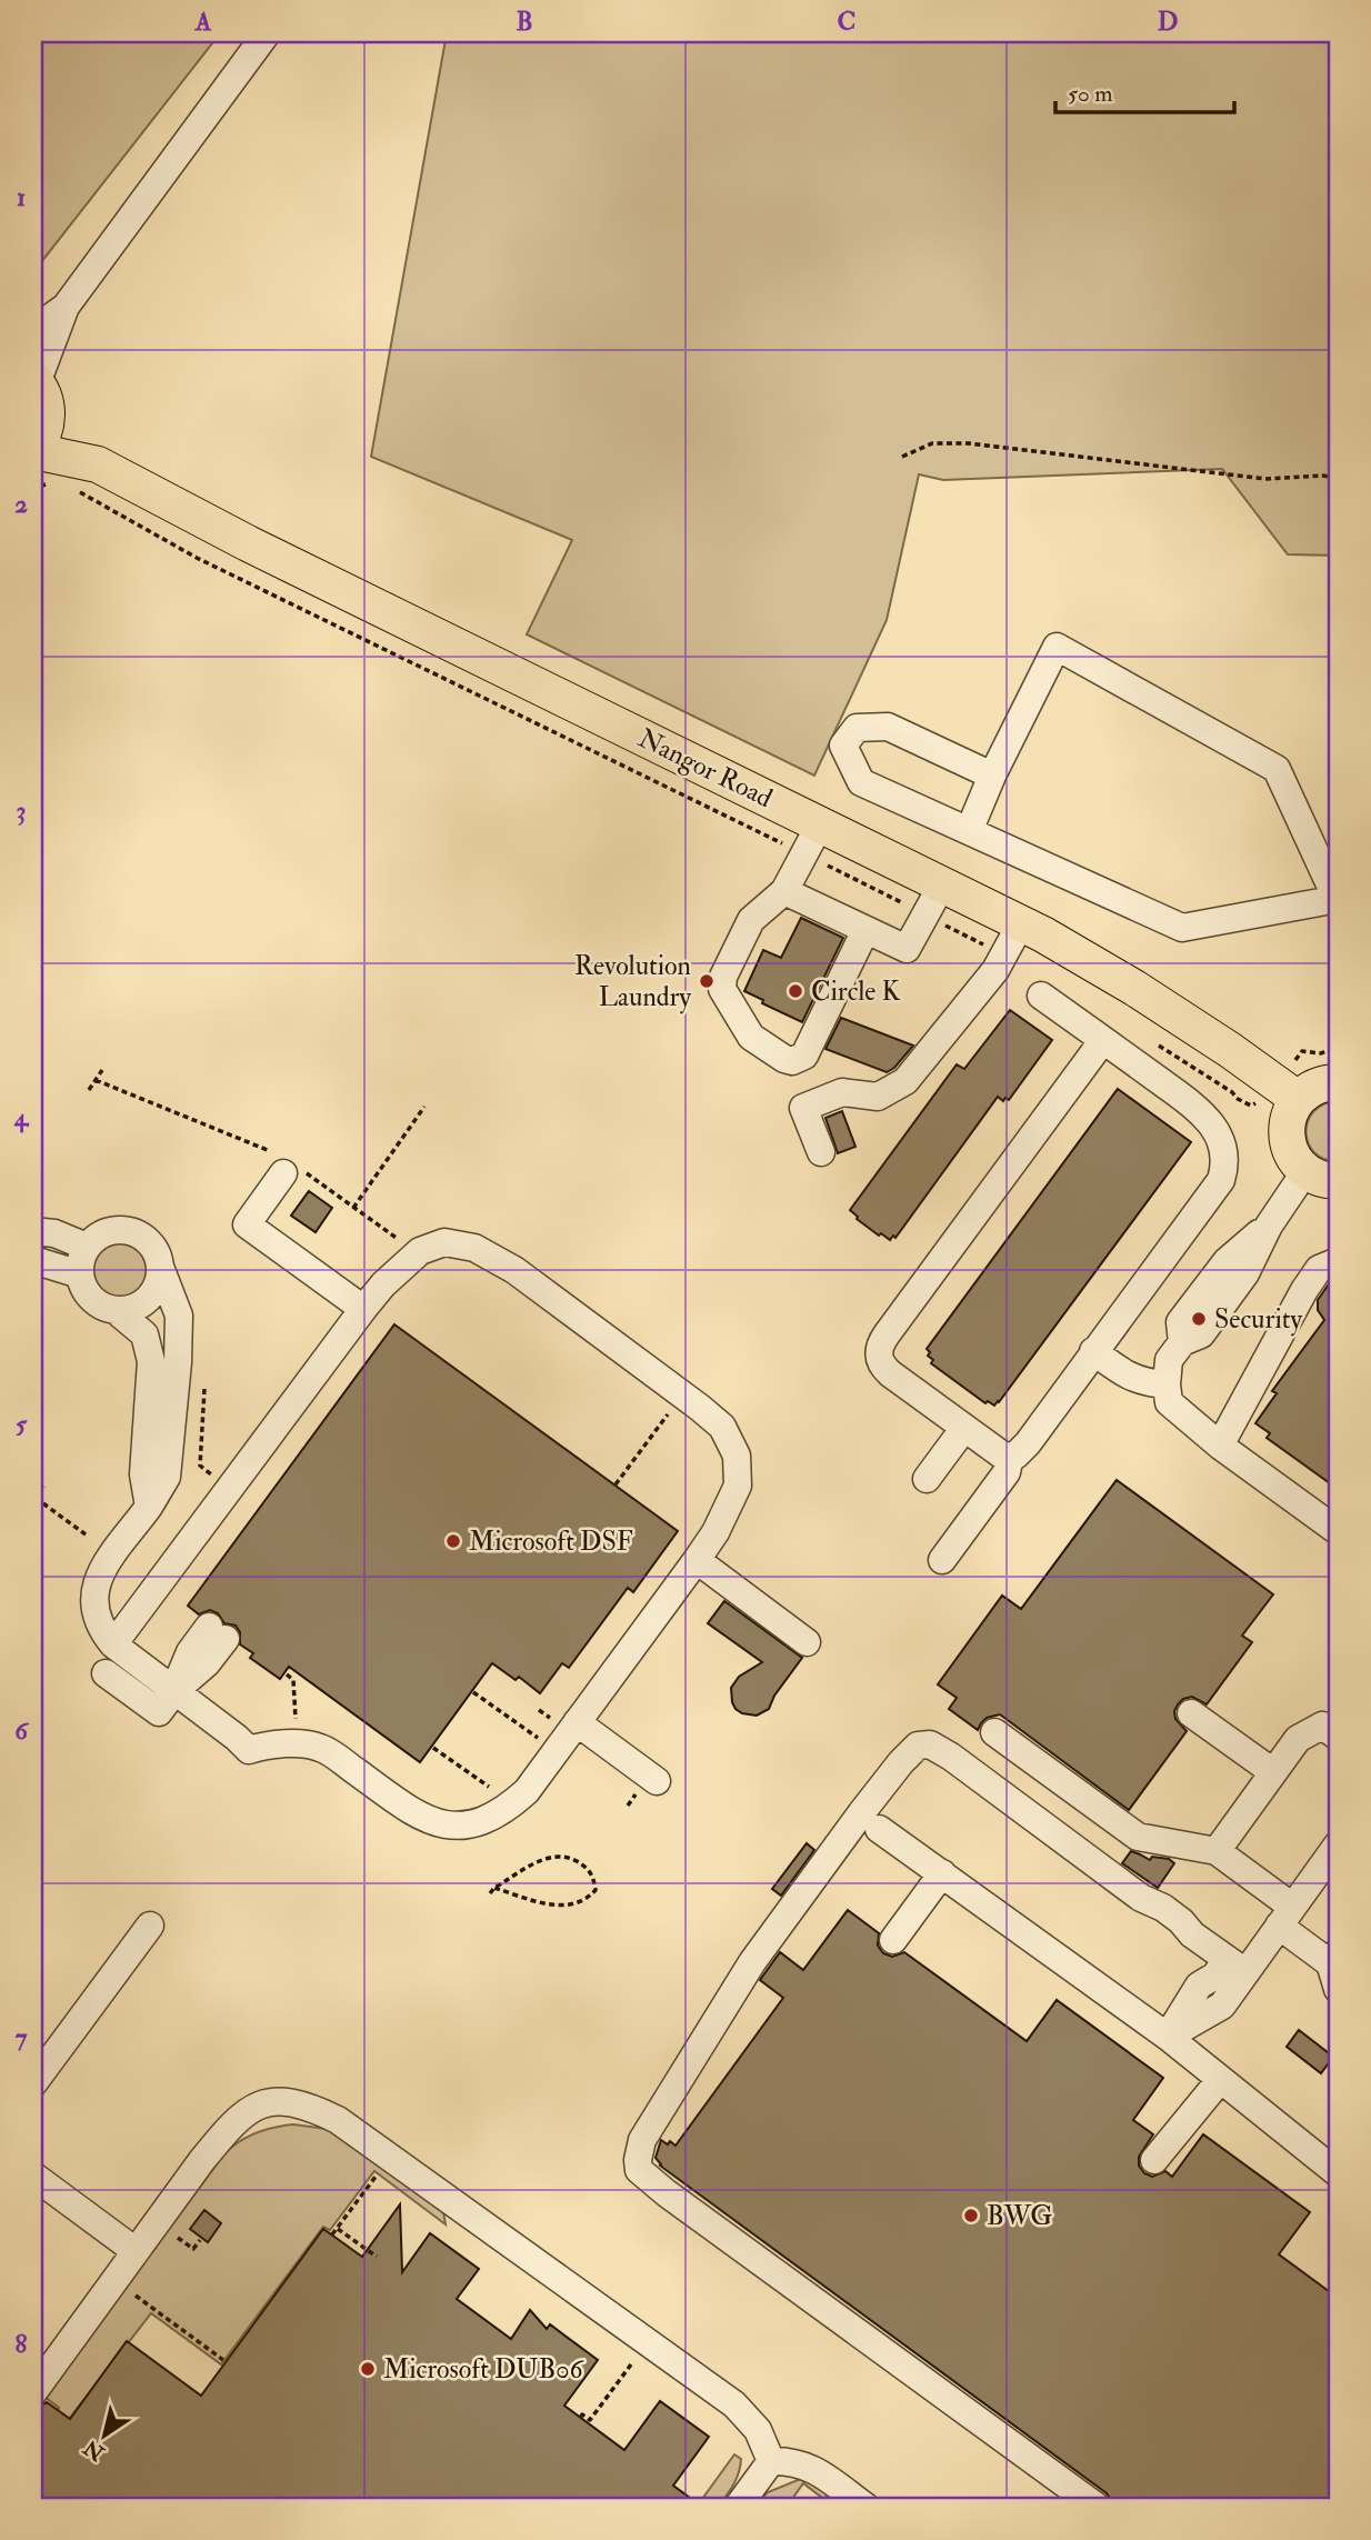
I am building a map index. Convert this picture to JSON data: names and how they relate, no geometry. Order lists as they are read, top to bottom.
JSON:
{
  "streets": {
    "main road": ["Nangor Road"]
  },
  "places": [
    "Revolution Laundry",
    "Circle K",
    "Security",
    "Microsoft DSF",
    "BWG",
    "Microsoft DUB06"
  ],
  "scale_bar": "50 m",
  "north": "bottom left",
  "grid": {
    "columns": [
      "A",
      "B",
      "C",
      "D"
    ],
    "rows": [
      "1",
      "2",
      "3",
      "4",
      "5",
      "6",
      "7",
      "8"
    ]
  }
}
